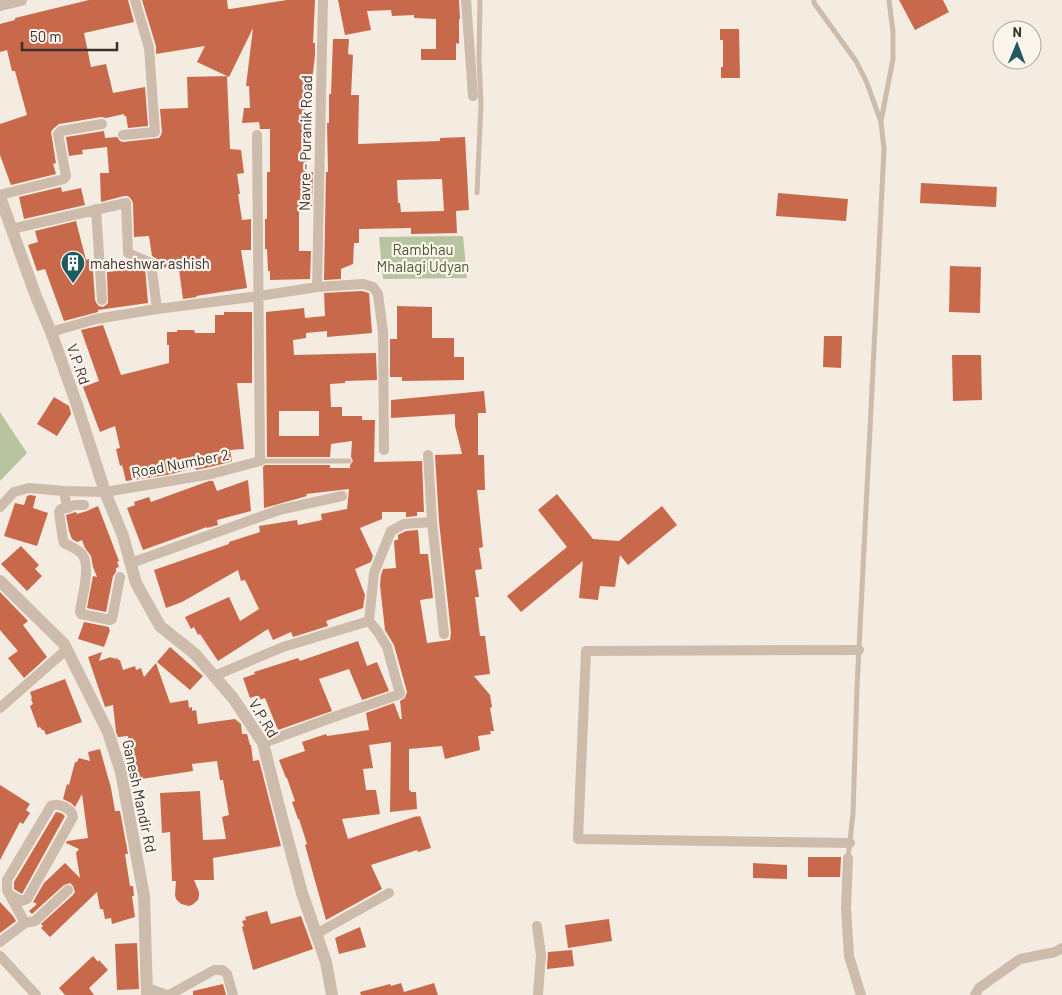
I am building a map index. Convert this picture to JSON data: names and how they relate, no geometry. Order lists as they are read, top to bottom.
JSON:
{
  "streets": {
    "street": [
      "Navre - Puranik Road",
      "V.P.Rd",
      "Road Number 2",
      "Ganesh Mandir Rd"
    ]
  },
  "crossings": [
    ["V.P.Rd", "Road Number 2"]
  ],
  "parks": ["Rambhau Mhalagi Udyan"],
  "places": {
    "building": ["maheshwar ashish"]
  },
  "scale_bar": "50 m",
  "north": "top"
}
